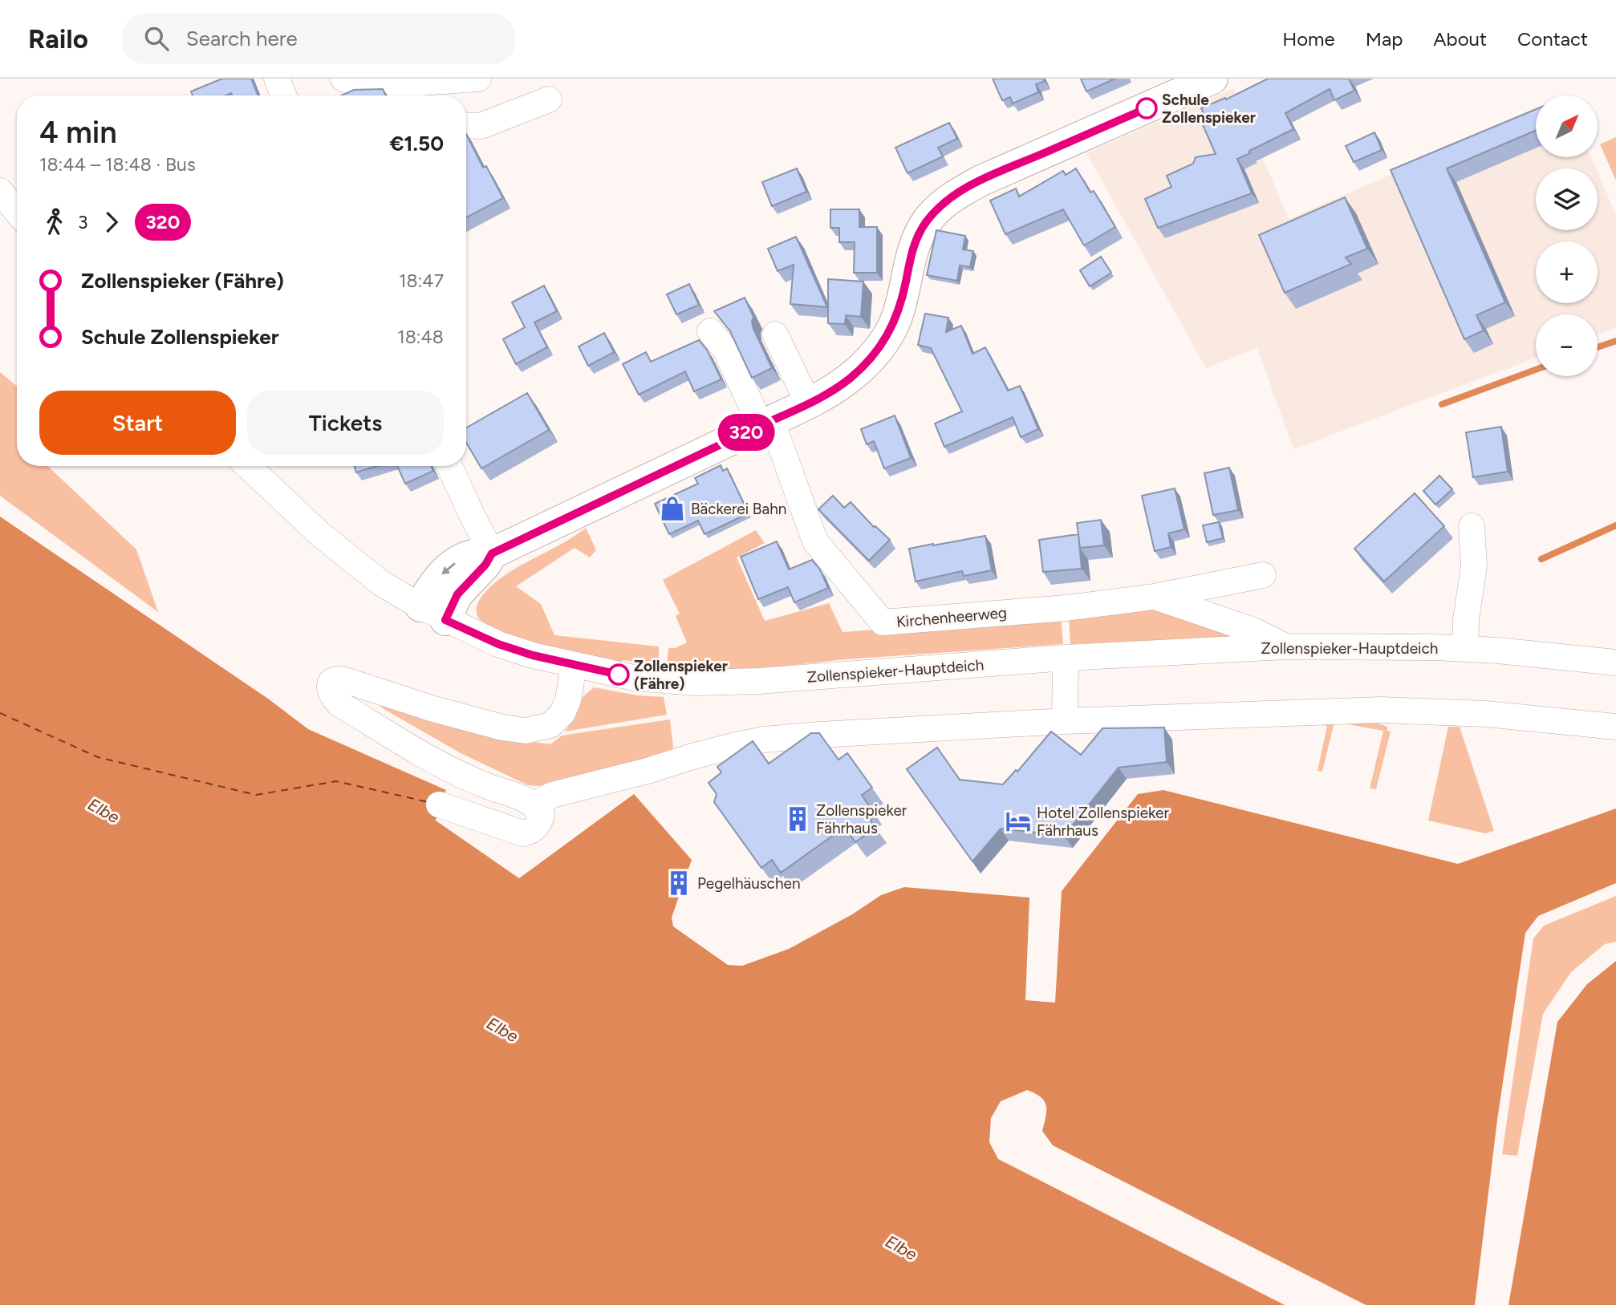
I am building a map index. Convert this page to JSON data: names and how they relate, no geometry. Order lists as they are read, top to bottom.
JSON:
{
  "streets": {
    "street": ["Kirchenheerweg", "Zollenspieker-Hauptdeich"]
  },
  "crossings": [
    ["Kirchenheerweg", "Zollenspieker-Hauptdeich"]
  ],
  "water": ["Elbe"],
  "places": {
    "other": ["Schule Zollenspieker", "Zollenspieker (Fähre)"],
    "shop": ["Bäckerei Bahn"],
    "building": ["Zollenspieker Fährhaus", "Pegelhäuschen"],
    "hotel": ["Hotel Zollenspieker Fährhaus"]
  },
  "lines": ["bus line 320"],
  "north": "top right",
  "page": {
    "header": "Railo",
    "search": "Search here",
    "nav": [
      "Home",
      "Map",
      "About",
      "Contact"
    ],
    "on_map": "320",
    "map_buttons": ["+", "−"],
    "heading": ["4 min", "18:44 – 18:48 · Bus", "€1.50"],
    "legs": ["3", "320"],
    "list": [
      {
        "name": "Zollenspieker (Fähre)",
        "value": "18:47"
      },
      {
        "name": "Schule Zollenspieker",
        "value": "18:48"
      }
    ],
    "buttons": ["Start", "Tickets"]
  }
}
